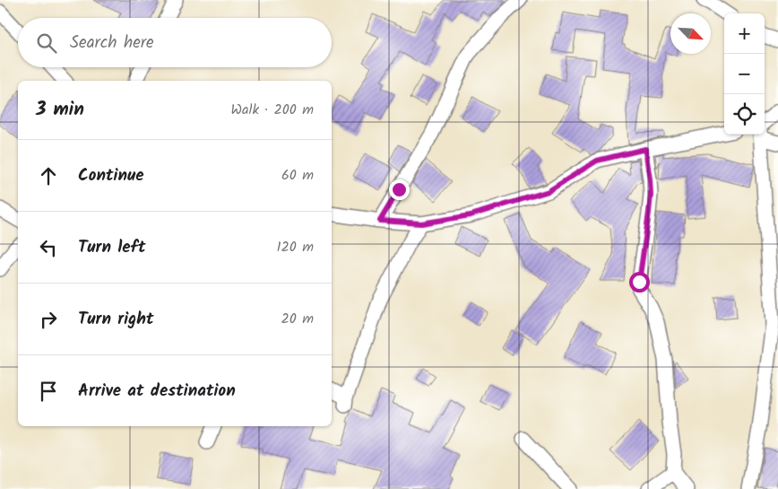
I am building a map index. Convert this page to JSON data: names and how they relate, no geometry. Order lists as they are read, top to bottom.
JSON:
{
  "north": "bottom right",
  "page": {
    "map_buttons": ["+", "−"],
    "search": "Search here",
    "heading": ["3 min", "Walk · 200 m"],
    "list": [
      ["Continue", "60 m"],
      ["Turn left", "120 m"],
      ["Turn right", "20 m"],
      "Arrive at destination"
    ]
  }
}
